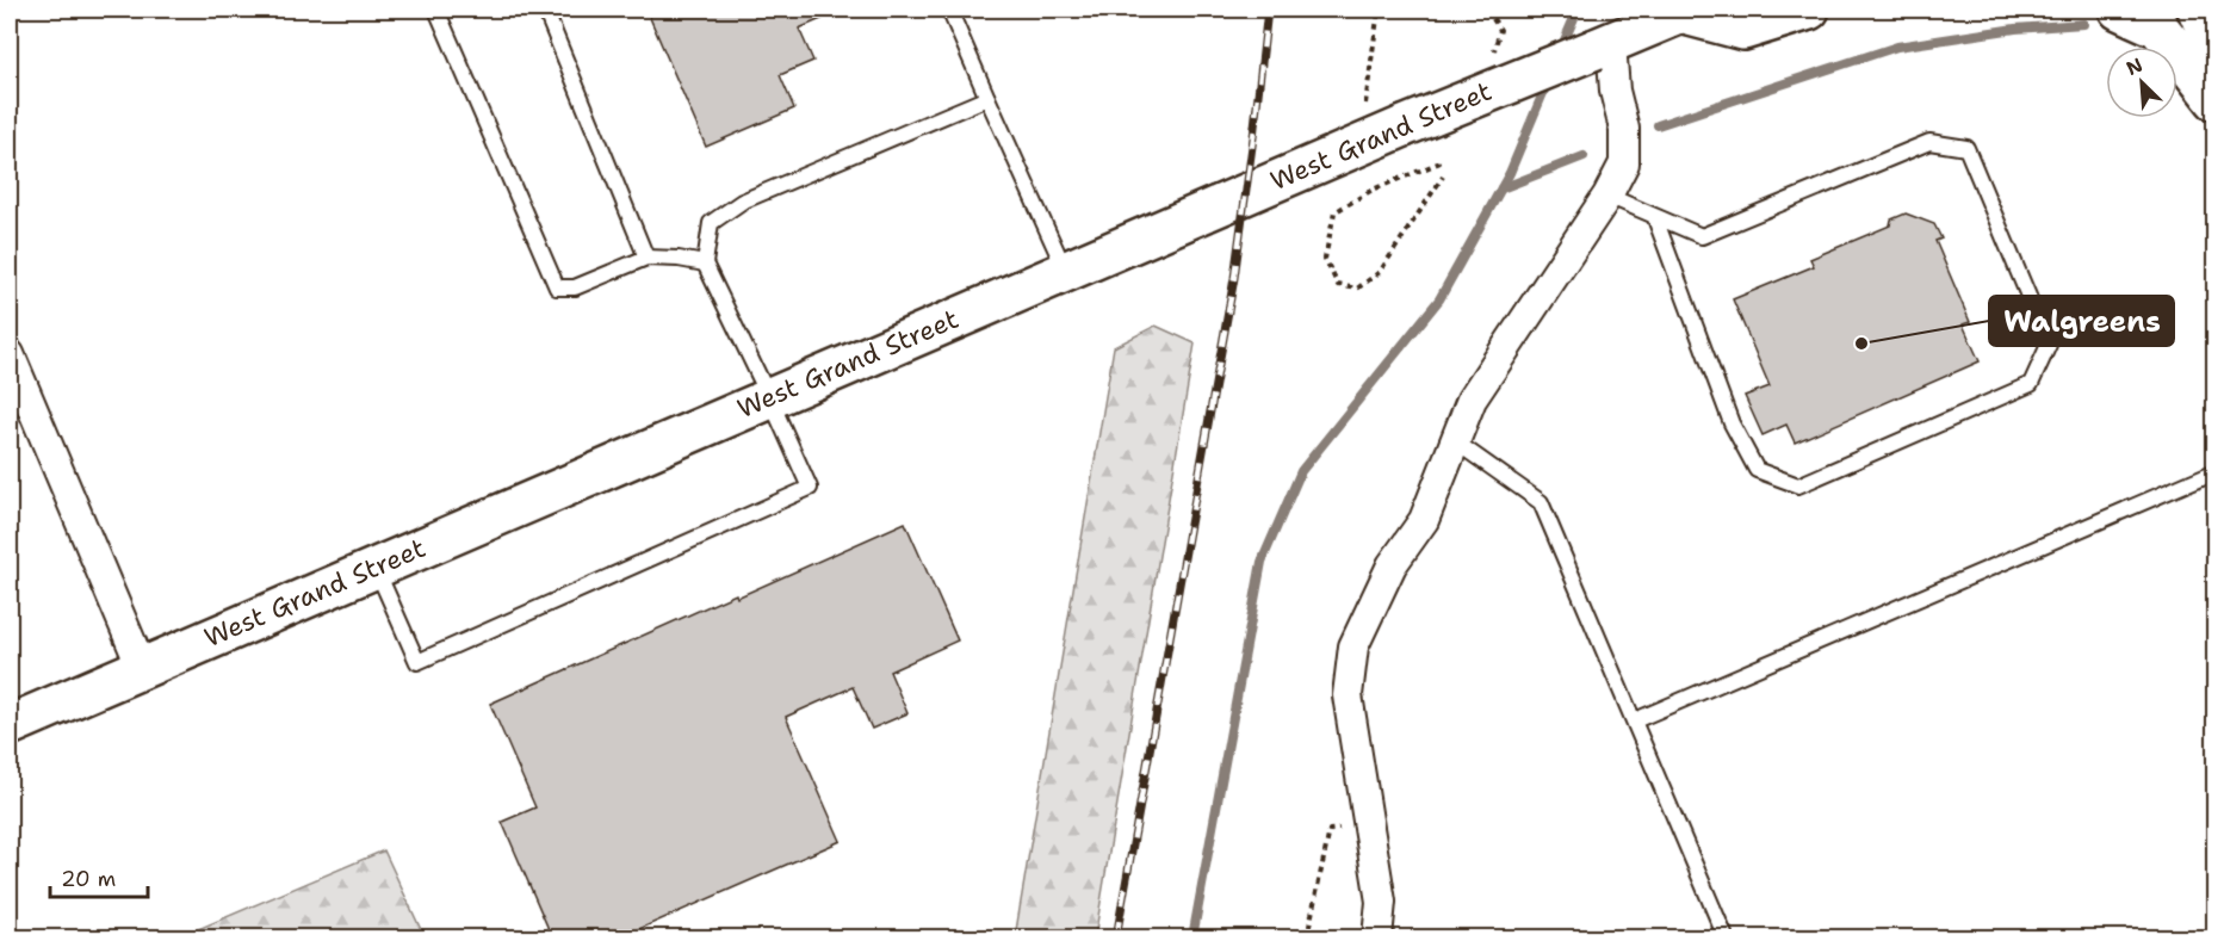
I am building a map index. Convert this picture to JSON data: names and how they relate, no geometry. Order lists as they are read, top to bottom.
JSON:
{
  "streets": {
    "main road": ["West Grand Street"]
  },
  "places": ["Walgreens"],
  "scale_bar": "20 m",
  "north": "top left"
}
